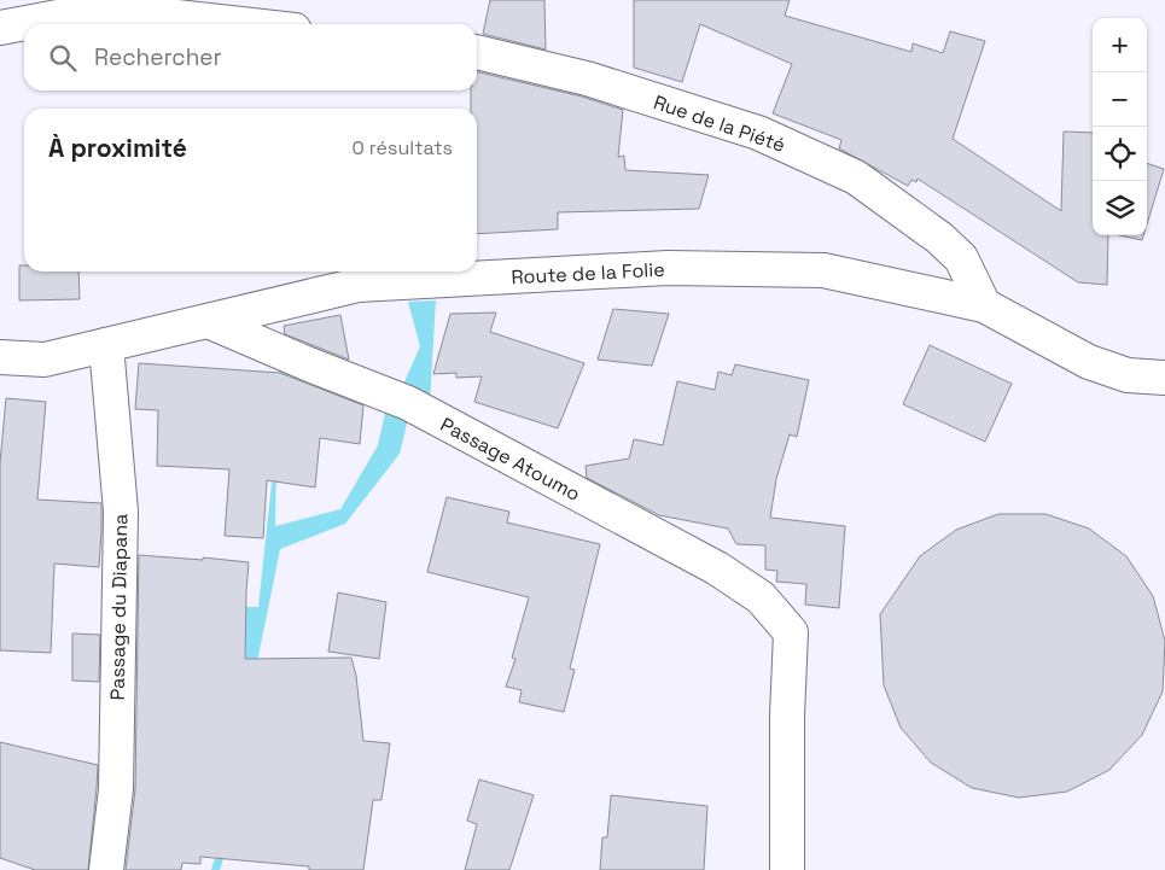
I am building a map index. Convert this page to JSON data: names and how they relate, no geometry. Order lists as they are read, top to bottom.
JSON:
{
  "streets": {
    "street": [
      "Rue de la Piété",
      "Route de la Folie",
      "Passage Atoumo",
      "Passage du Diapana"
    ]
  },
  "crossings": [
    ["Rue de la Piété", "Route de la Folie"],
    ["Route de la Folie", "Passage Atoumo"],
    ["Route de la Folie", "Passage du Diapana"]
  ],
  "page": {
    "map_buttons": ["+", "−"],
    "search": "Rechercher",
    "heading": ["À proximité", "0 résultats"]
  }
}
